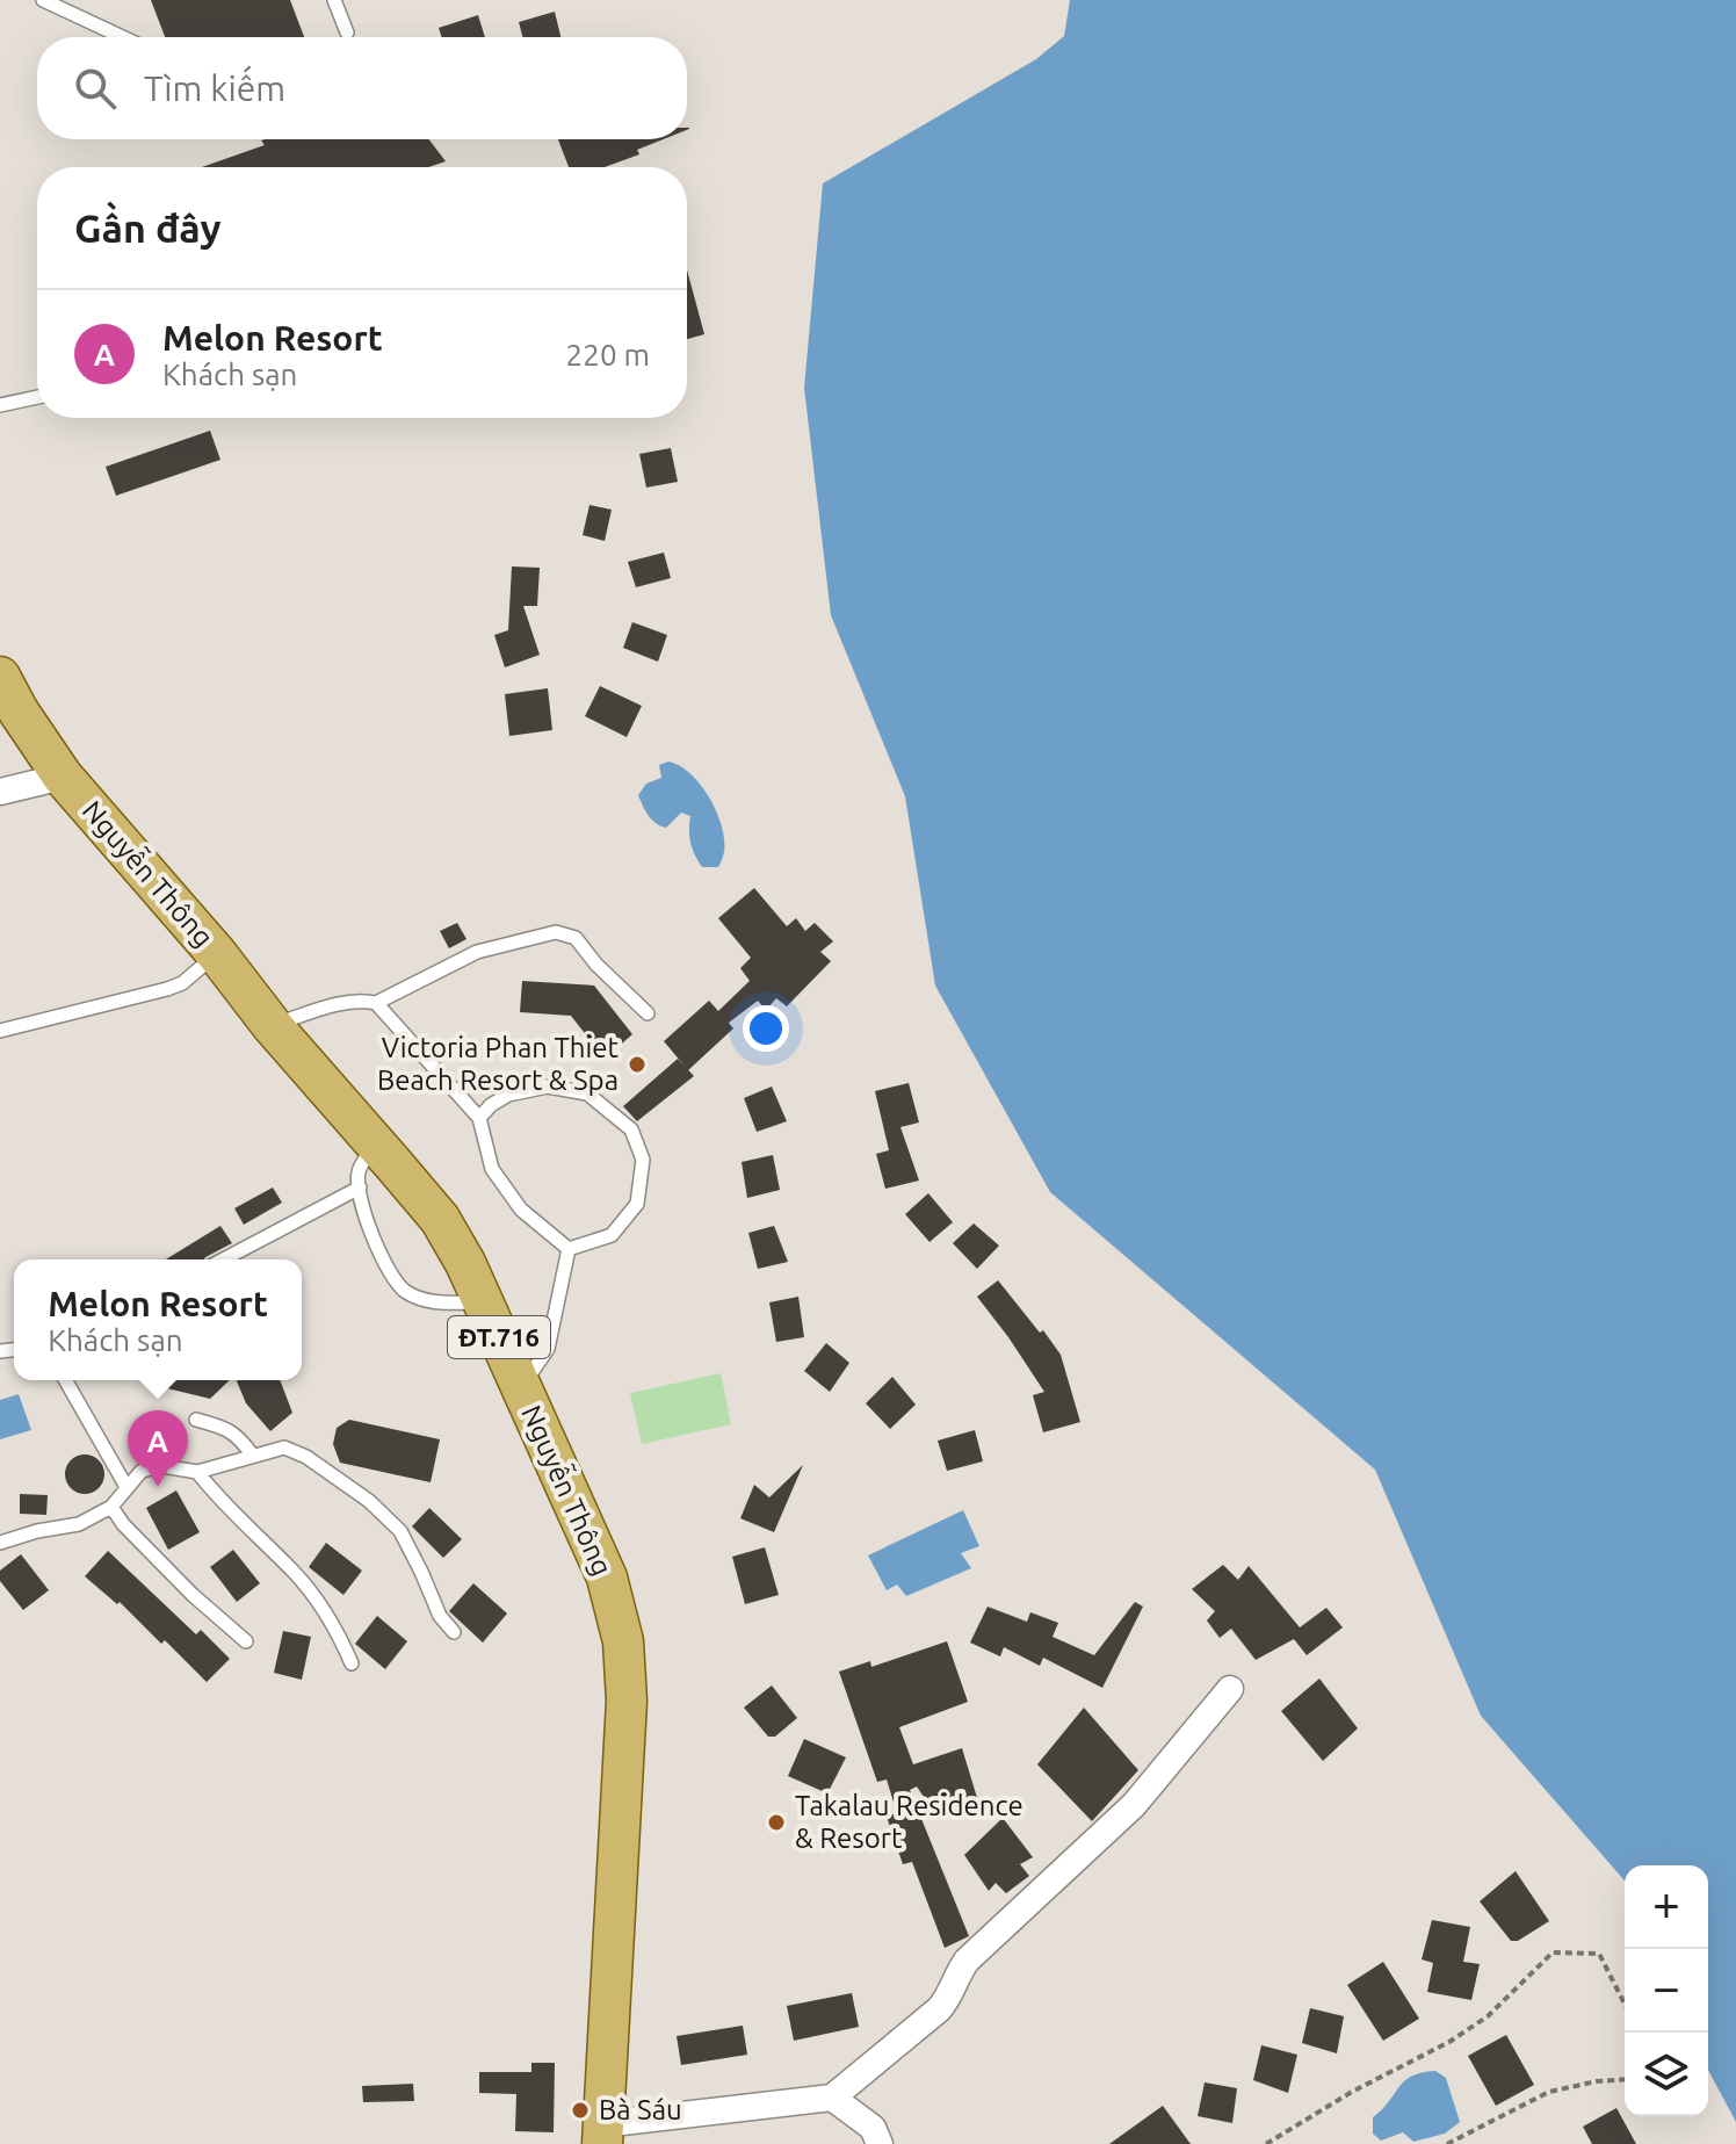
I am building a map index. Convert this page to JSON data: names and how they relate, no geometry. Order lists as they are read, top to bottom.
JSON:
{
  "streets": {
    "main road": ["Nguyễn Thông", "ĐT.716"]
  },
  "places": ["Victoria Phan Thiet Beach Resort & Spa", "Takalau Residence & Resort", "Bà Sáu"],
  "page": {
    "search": "Tìm kiếm",
    "heading": "Gần đây",
    "list": [
      {
        "mark": "A",
        "name": "Melon Resort",
        "note": "Khách sạn",
        "value": "220 m"
      }
    ],
    "popup": ["Melon Resort", "Khách sạn"],
    "pins": "A",
    "map_buttons": ["+", "−"]
  }
}
